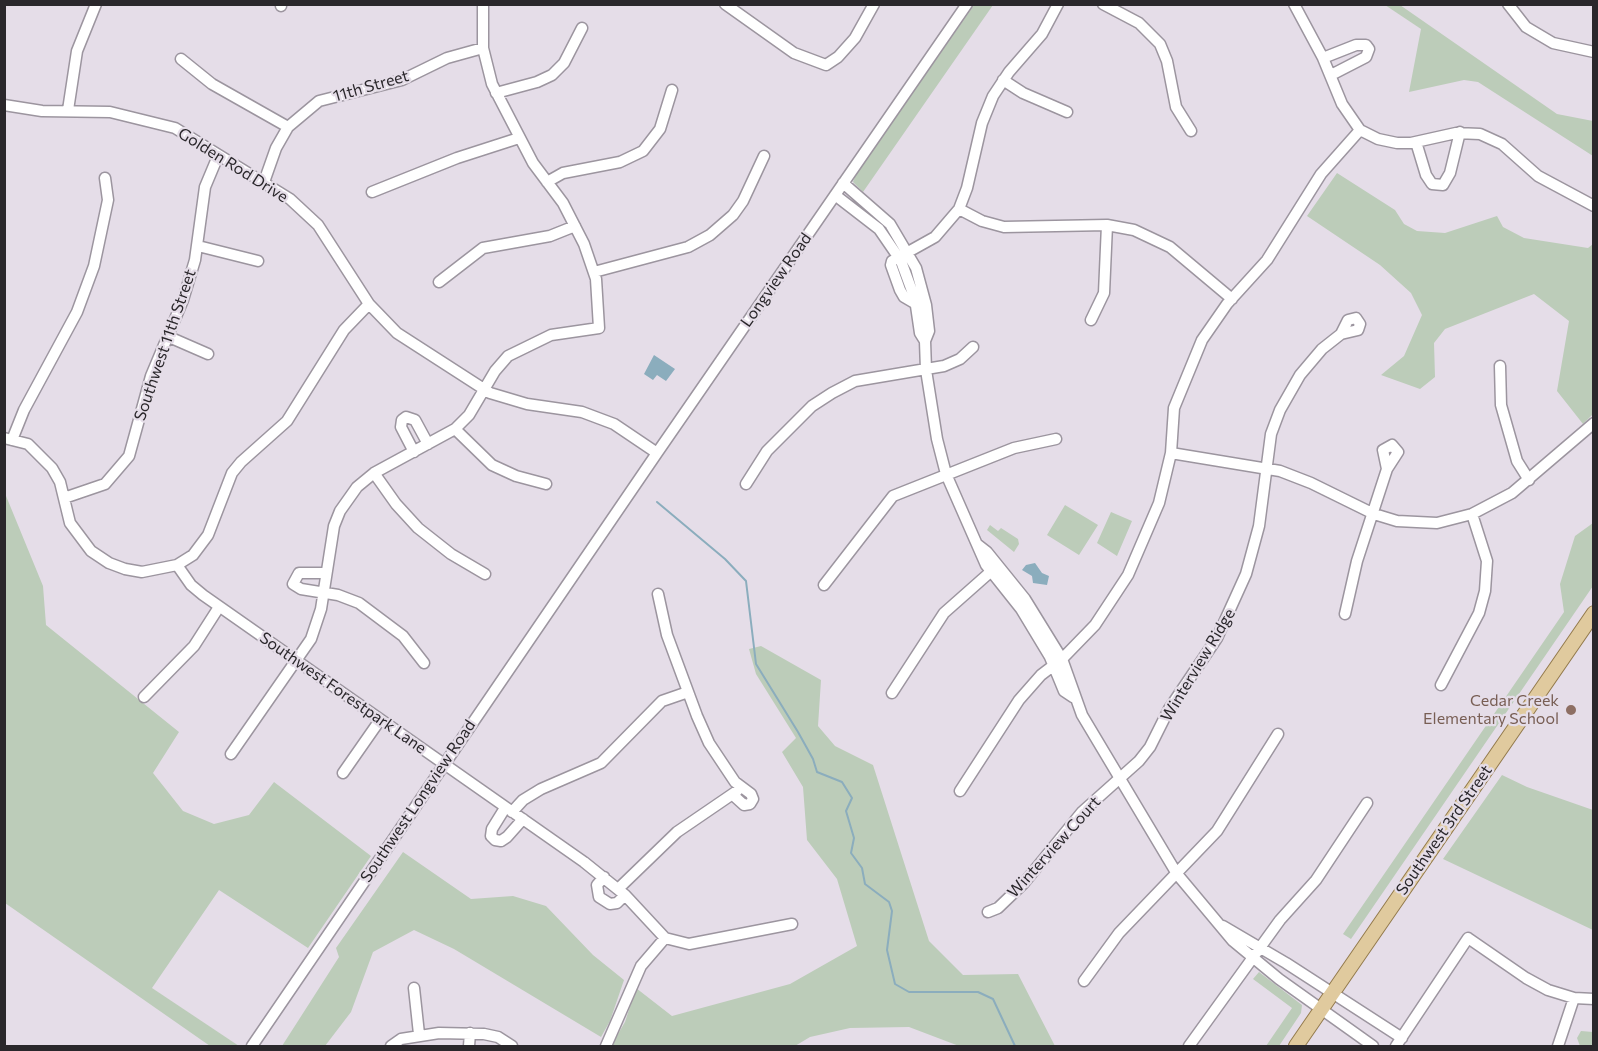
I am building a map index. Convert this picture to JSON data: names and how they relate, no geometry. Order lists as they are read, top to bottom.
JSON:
{
  "streets": {
    "main road": ["Southwest 3rd Street"],
    "street": [
      "11th Street",
      "Golden Rod Drive",
      "Longview Road",
      "Southwest 11th Street",
      "Winterview Ridge",
      "Southwest Forestpark Lane",
      "Southwest Longview Road",
      "Winterview Court"
    ]
  },
  "crossings": [
    ["11th Street", "Golden Rod Drive"],
    ["Golden Rod Drive", "Longview Road"],
    ["Golden Rod Drive", "Southwest 11th Street"],
    ["Longview Road", "Southwest Longview Road"],
    ["Winterview Ridge", "Winterview Court"],
    ["Southwest Forestpark Lane", "Southwest Longview Road"]
  ],
  "places": ["Cedar Creek Elementary School"]
}
